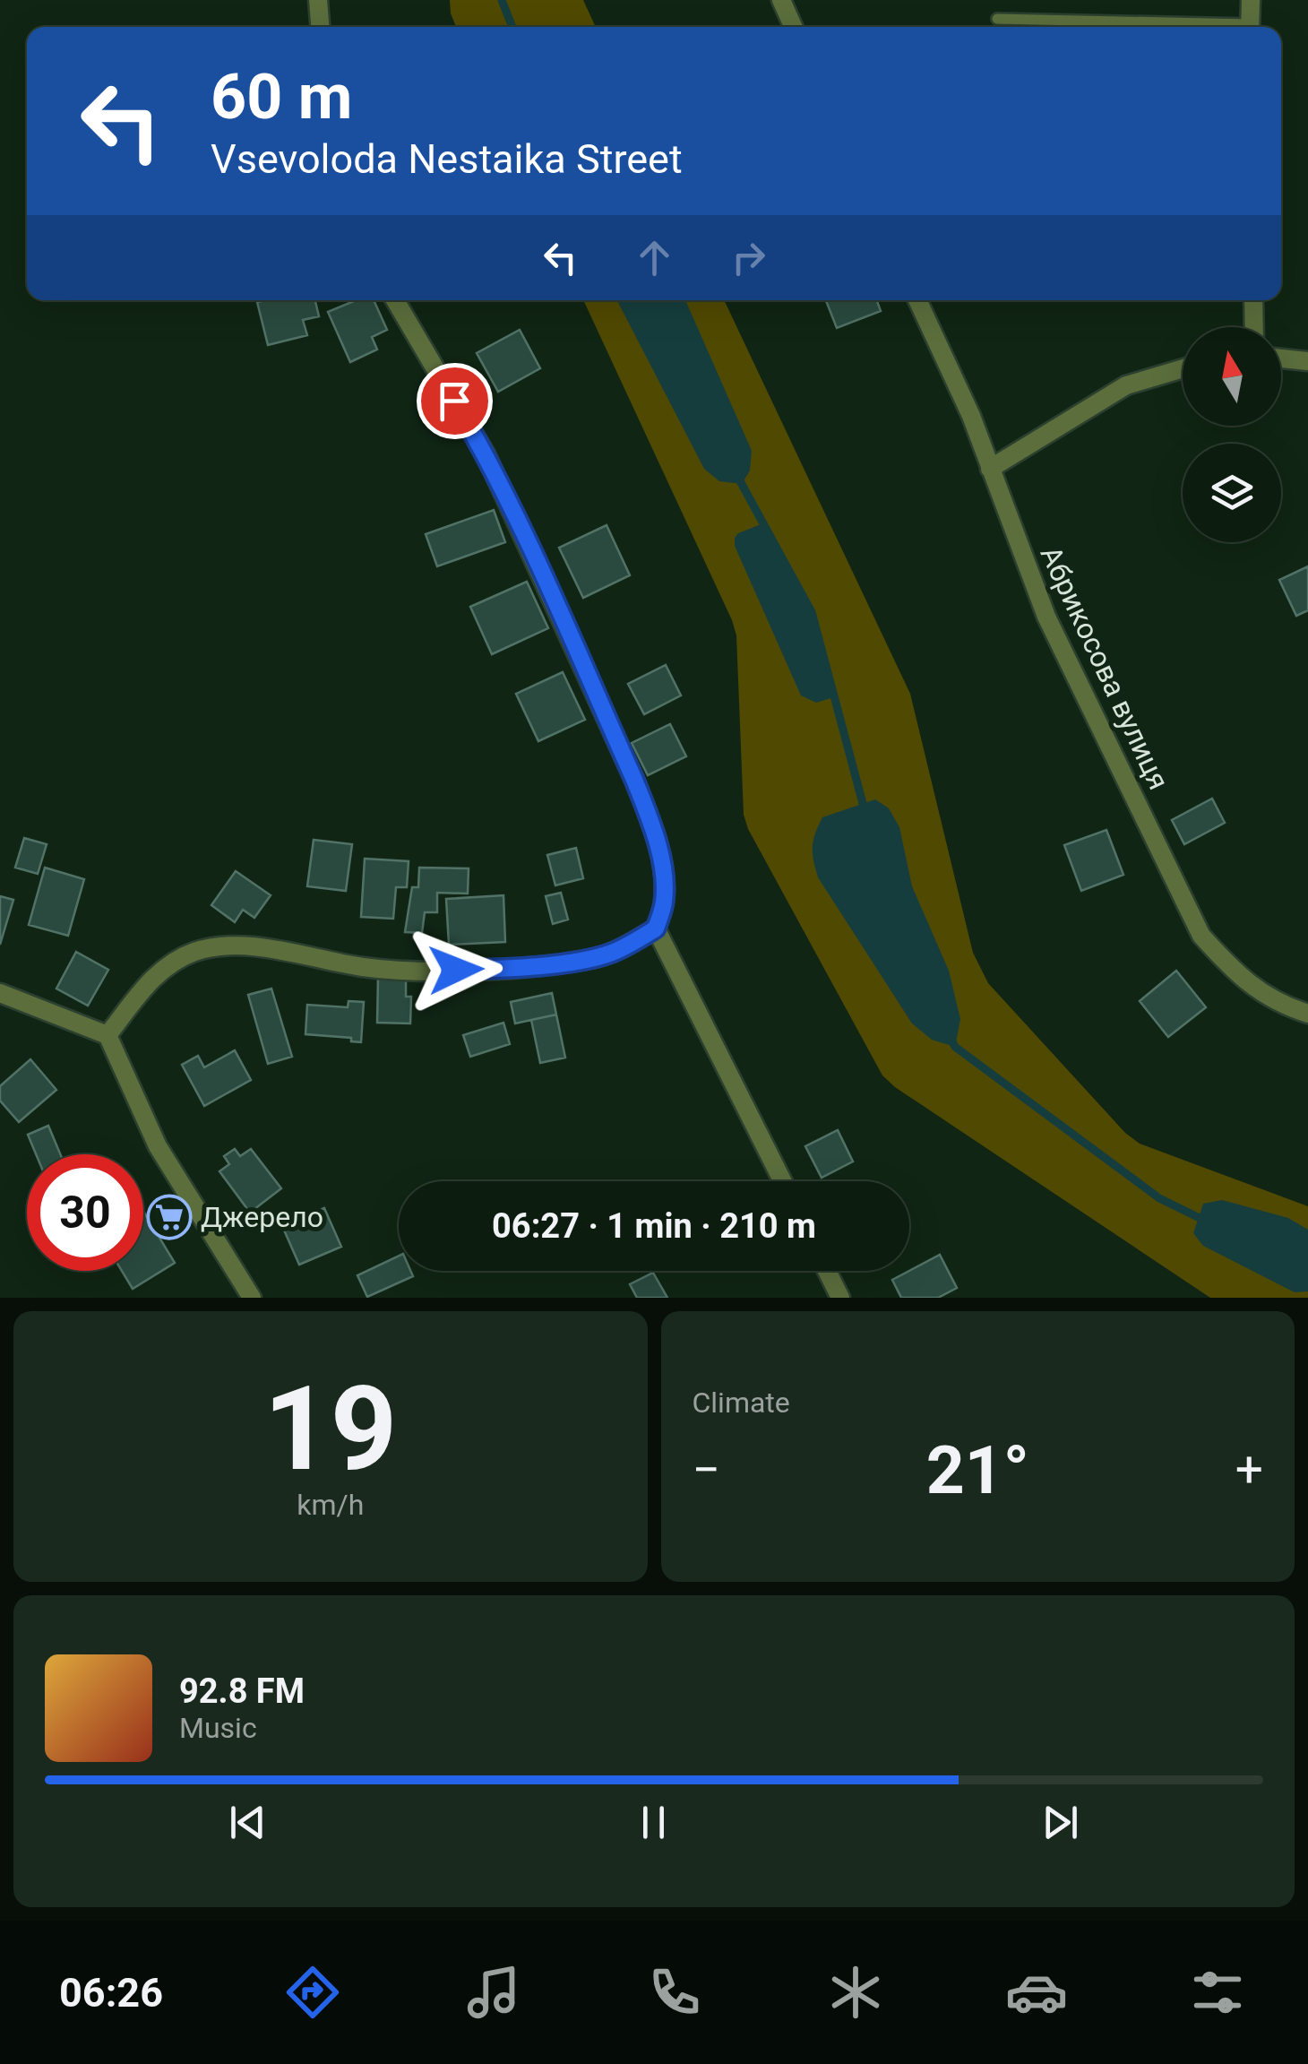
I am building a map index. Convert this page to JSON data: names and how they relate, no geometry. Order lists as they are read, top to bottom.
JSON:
{
  "streets": {
    "street": ["Абрикосова вулиця"]
  },
  "places": {
    "supermarket": ["Джерело"]
  },
  "north": "top",
  "page": {
    "turn": ["60 m", "Vsevoloda Nestaika Street"],
    "limit": "30",
    "trip": "06:27 · 1 min · 210 m",
    "tile": [
      ["19", "km/h"],
      "Climate"
    ],
    "heat": ["−", "21°", "+"],
    "song": ["92.8 FM", "Music"],
    "tabs": "06:26"
  }
}
